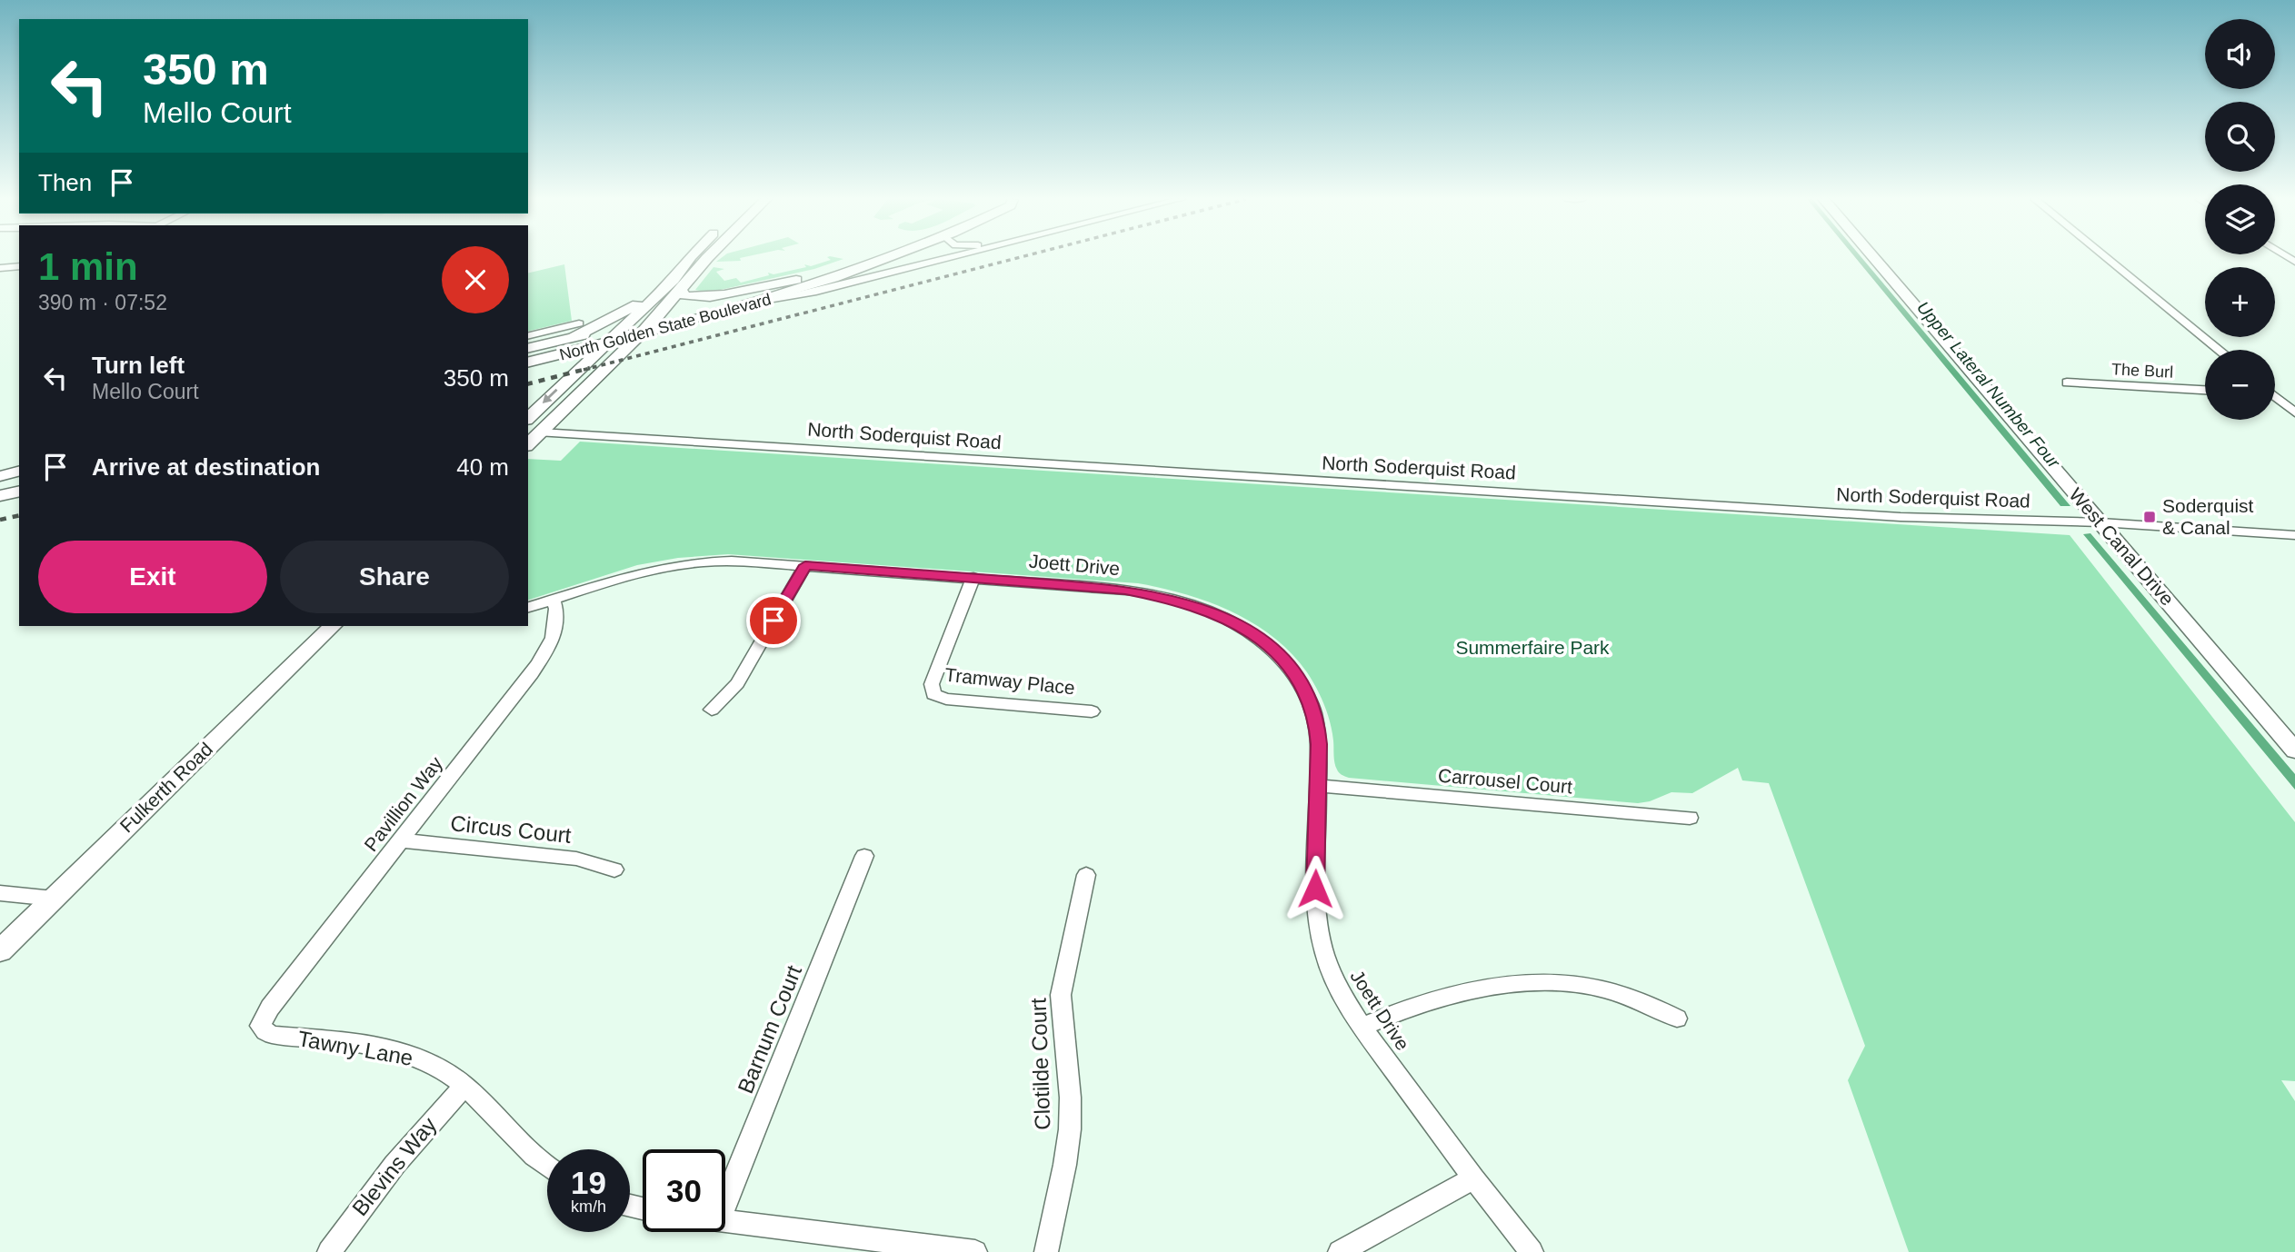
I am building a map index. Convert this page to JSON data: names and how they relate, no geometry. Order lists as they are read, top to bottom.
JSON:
{
  "streets": {
    "street": [
      "North Golden State Boulevard",
      "The Burl",
      "North Soderquist Road",
      "West Canal Drive",
      "Joett Drive",
      "Tramway Place",
      "Carrousel Court",
      "Fulkerth Road",
      "Pavillion Way",
      "Circus Court",
      "Barnum Court",
      "Tawny Lane",
      "Clotilde Court",
      "Blevins Way"
    ]
  },
  "crossings": [
    ["North Soderquist Road", "West Canal Drive"],
    ["Joett Drive", "Tramway Place"],
    ["Joett Drive", "Carrousel Court"],
    ["Joett Drive", "Pavillion Way"],
    ["Pavillion Way", "Circus Court"],
    ["Pavillion Way", "Tawny Lane"],
    ["Tawny Lane", "Blevins Way"]
  ],
  "water": ["Upper Lateral Number Four"],
  "parks": ["Summerfaire Park"],
  "places": {
    "transit": ["Soderquist & Canal"]
  },
  "page": {
    "map_buttons": ["+", "−"],
    "turn": ["350 m", "Mello Court"],
    "then": "Then",
    "heading": ["1 min", "390 m · 07:52"],
    "list": [
      {
        "name": "Turn left",
        "note": "Mello Court",
        "value": "350 m"
      },
      {
        "name": "Arrive at destination",
        "value": "40 m"
      }
    ],
    "buttons": ["Exit", "Share"],
    "speed": "19 km/h",
    "limit": "30"
  }
}
